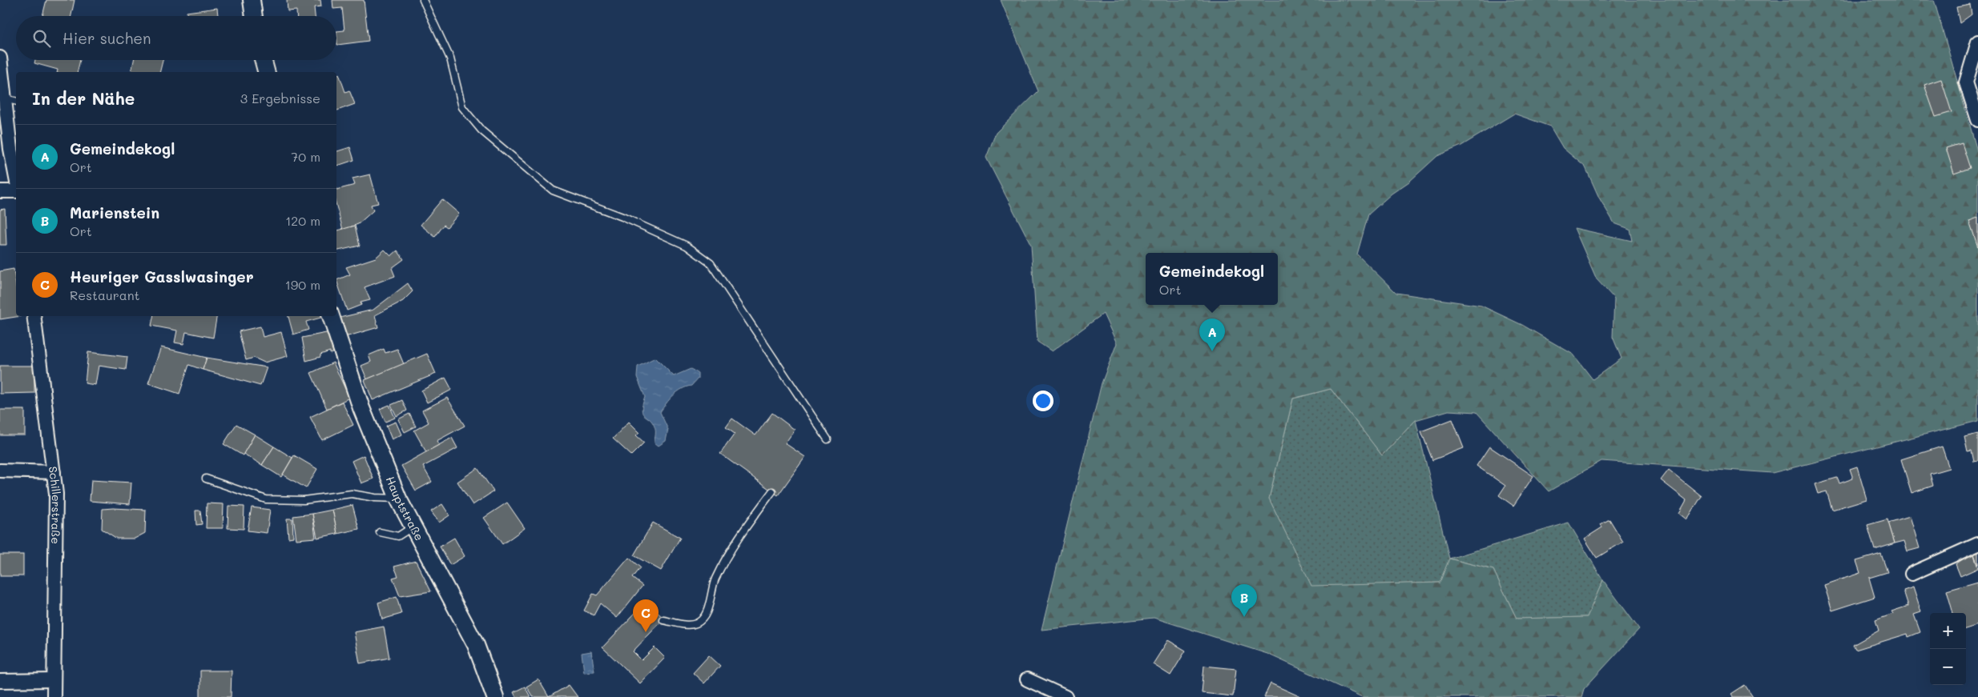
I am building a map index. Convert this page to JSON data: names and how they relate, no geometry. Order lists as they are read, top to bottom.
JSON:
{
  "streets": {
    "street": ["Schillerstraße", "Hauptstraße"]
  },
  "page": {
    "search": "Hier suchen",
    "heading": ["In der Nähe", "3 Ergebnisse"],
    "list": [
      {
        "mark": "A",
        "name": "Gemeindekogl",
        "note": "Ort",
        "value": "70 m"
      },
      {
        "mark": "B",
        "name": "Marienstein",
        "note": "Ort",
        "value": "120 m"
      },
      {
        "mark": "C",
        "name": "Heuriger Gasslwasinger",
        "note": "Restaurant",
        "value": "190 m"
      }
    ],
    "popup": ["Gemeindekogl", "Ort"],
    "pins": ["A", "B", "C"],
    "map_buttons": ["+", "−"]
  }
}
